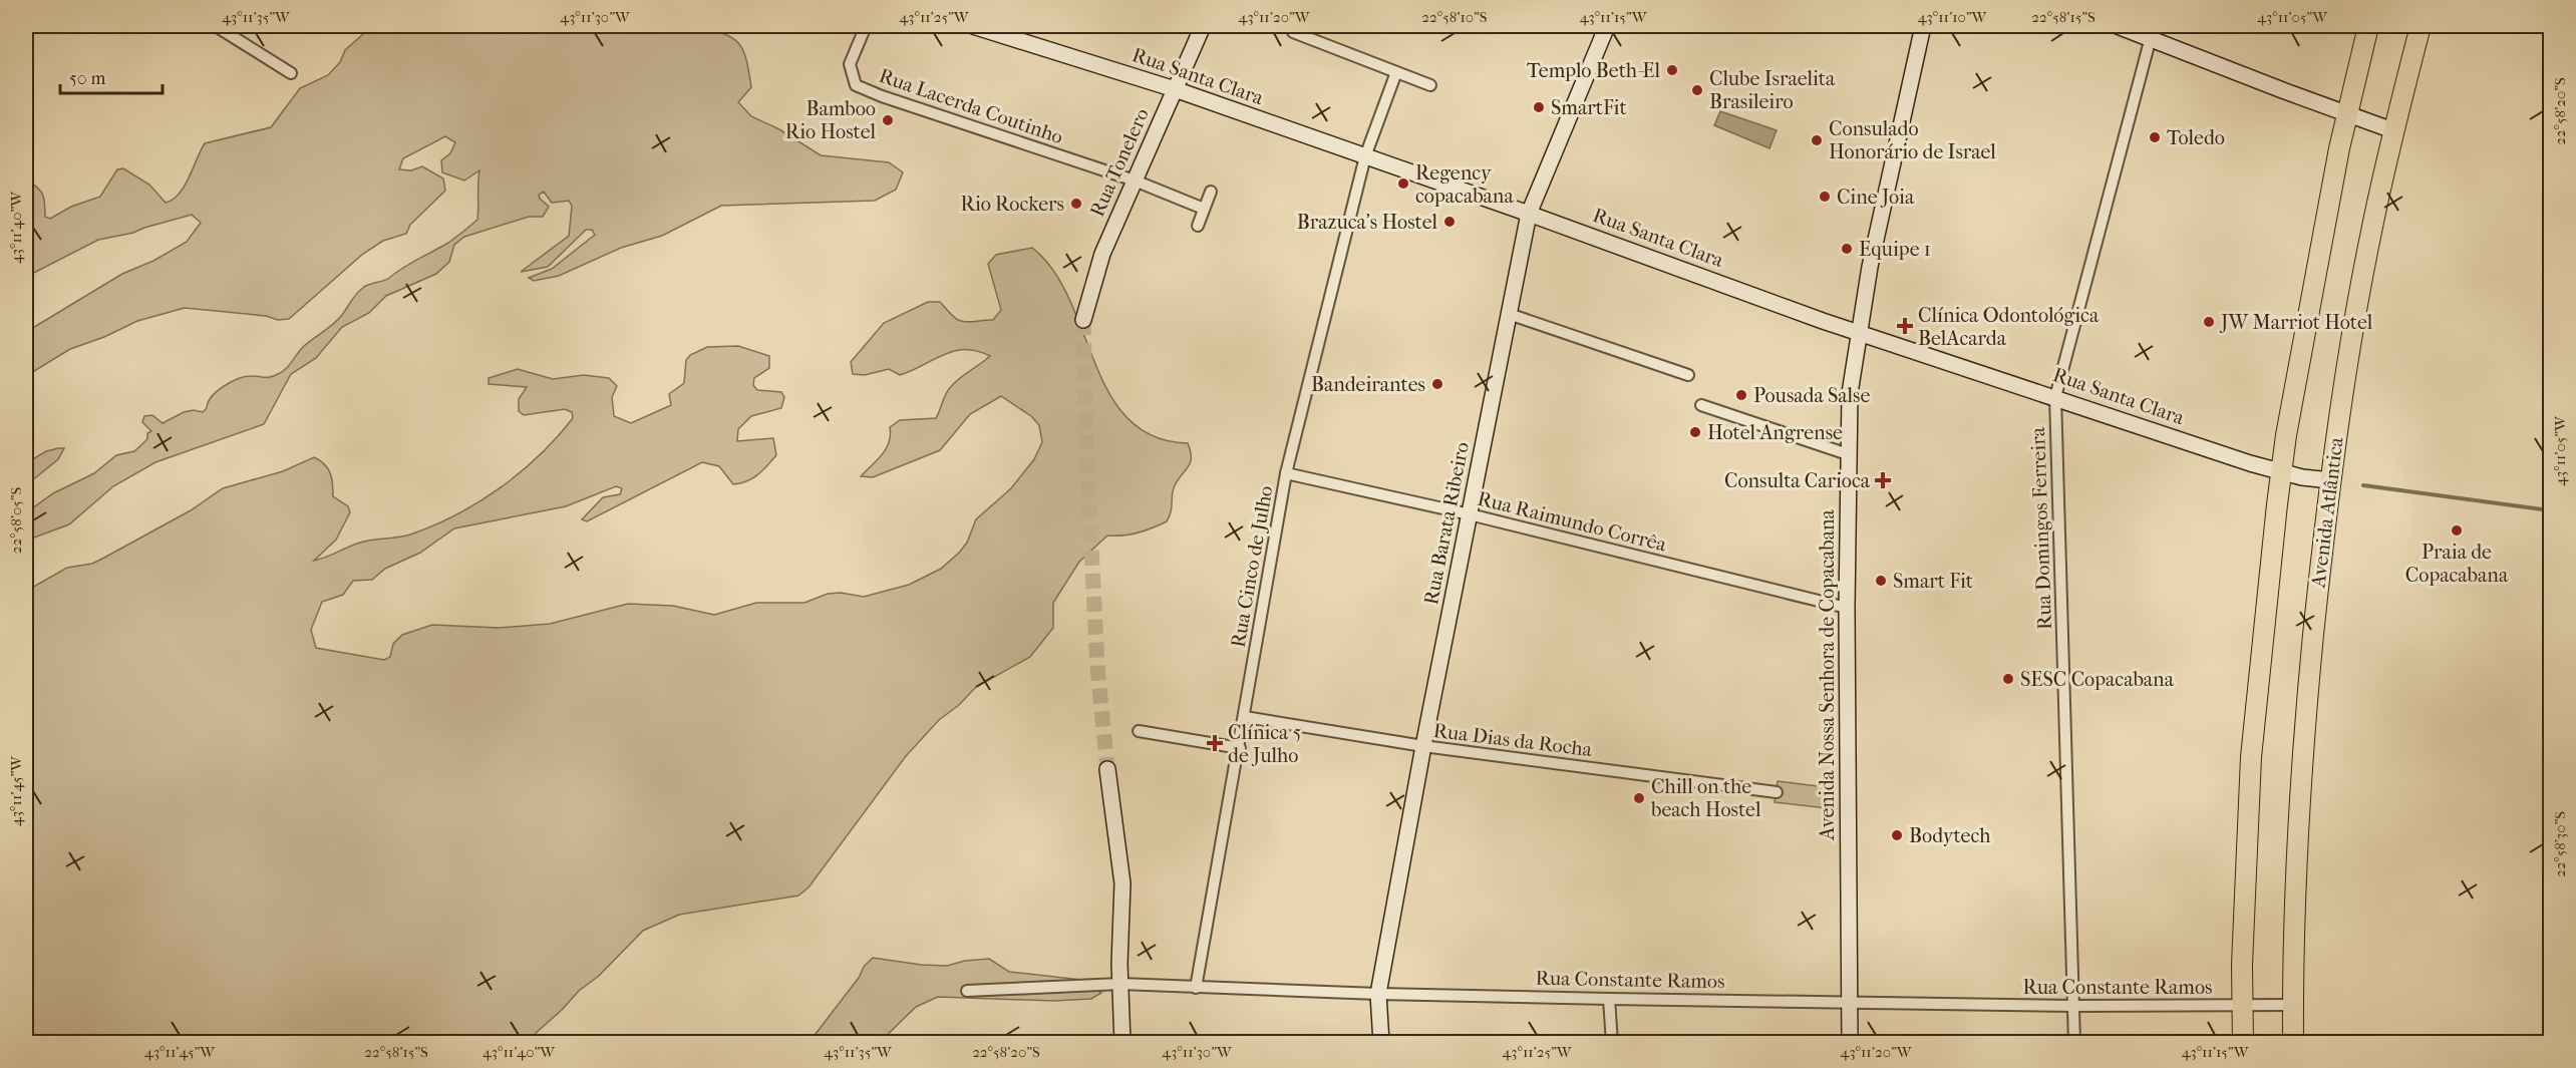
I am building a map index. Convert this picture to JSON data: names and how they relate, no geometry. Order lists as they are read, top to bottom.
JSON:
{
  "streets": {
    "highway": ["Avenida Atlântica"],
    "main road": [
      "Rua Santa Clara",
      "Rua Tonelero",
      "Rua Barata Ribeiro",
      "Avenida Nossa Senhora de Copacabana"
    ],
    "street": [
      "Rua Lacerda Coutinho",
      "Rua Raimundo Corrêa",
      "Rua Domingos Ferreira",
      "Rua Cinco de Julho",
      "Rua Dias da Rocha",
      "Rua Constante Ramos"
    ]
  },
  "crossings": [
    ["Rua Santa Clara", "Rua Tonelero"],
    ["Rua Santa Clara", "Avenida Atlântica"],
    ["Rua Santa Clara", "Rua Barata Ribeiro"],
    ["Rua Santa Clara", "Rua Domingos Ferreira"],
    ["Rua Santa Clara", "Rua Cinco de Julho"],
    ["Rua Santa Clara", "Avenida Nossa Senhora de Copacabana"],
    ["Rua Lacerda Coutinho", "Rua Tonelero"],
    ["Avenida Atlântica", "Rua Constante Ramos"],
    ["Rua Raimundo Corrêa", "Rua Barata Ribeiro"],
    ["Rua Raimundo Corrêa", "Rua Cinco de Julho"],
    ["Rua Raimundo Corrêa", "Avenida Nossa Senhora de Copacabana"],
    ["Rua Barata Ribeiro", "Rua Dias da Rocha"],
    ["Rua Barata Ribeiro", "Rua Constante Ramos"],
    ["Rua Domingos Ferreira", "Rua Constante Ramos"],
    ["Rua Cinco de Julho", "Rua Dias da Rocha"],
    ["Rua Cinco de Julho", "Rua Constante Ramos"],
    ["Avenida Nossa Senhora de Copacabana", "Rua Constante Ramos"]
  ],
  "places": {
    "other": [
      "Templo Beth-El",
      "Clube Israelita Brasileiro",
      "SmartFit",
      "Bamboo Rio Hostel",
      "Toledo",
      "Consulado Honorário de Israel",
      "Regency copacabana",
      "Cine Joia",
      "Rio Rockers",
      "Brazuca's Hostel",
      "Equipe 1",
      "JW Marriot Hotel",
      "Bandeirantes",
      "Pousada Salse",
      "Hotel Angrense",
      "Praia de Copacabana",
      "Smart Fit",
      "SESC Copacabana",
      "Chill on the beach Hostel",
      "Bodytech"
    ],
    "health": ["Clínica Odontológica BelAcarda", "Consulta Carioca", "Clínica 5 de Julho"]
  },
  "scale_bar": "50 m",
  "coordinates": [
    "43°11'35\"W",
    "43°11'30\"W",
    "43°11'25\"W",
    "43°11'20\"W",
    "22°58'10\"S",
    "43°11'15\"W",
    "43°11'10\"W",
    "22°58'15\"S",
    "43°11'05\"W",
    "22°58'20\"S",
    "43°11'40\"W",
    "22°58'05\"S",
    "43°11'45\"W",
    "22°58'30\"S"
  ]
}
